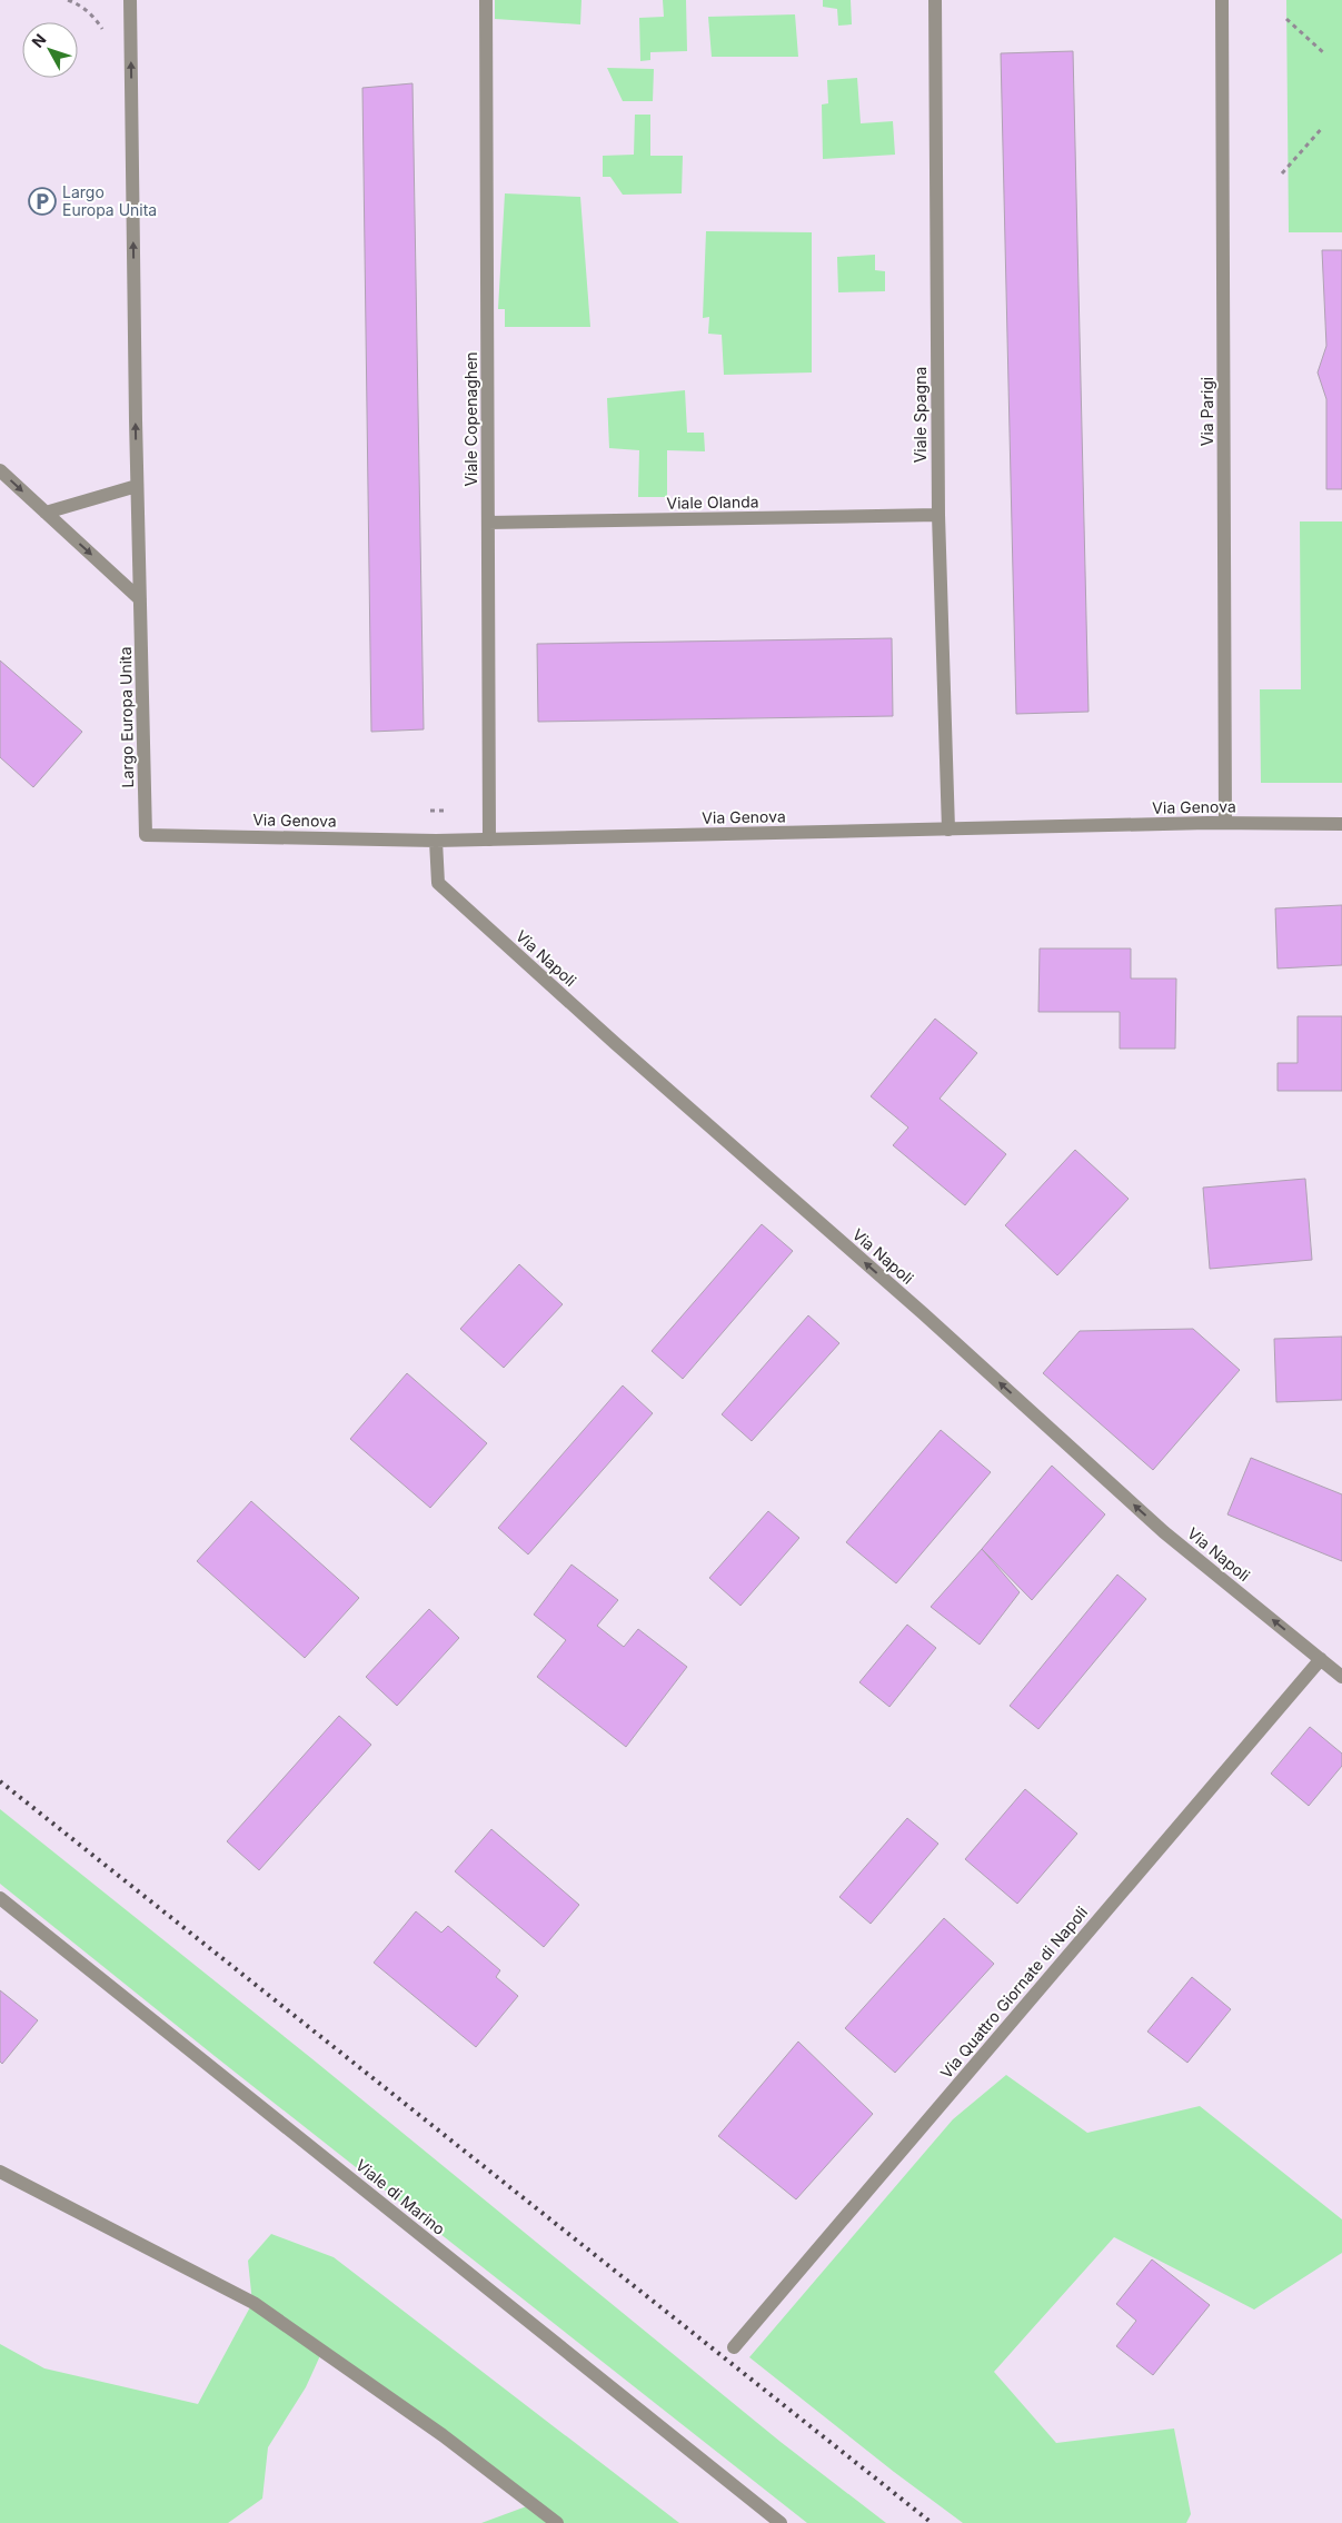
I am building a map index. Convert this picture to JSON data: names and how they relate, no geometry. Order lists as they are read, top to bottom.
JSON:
{
  "streets": {
    "street": [
      "Via Parigi",
      "Viale Spagna",
      "Viale Copenaghen",
      "Viale Olanda",
      "Largo Europa Unita",
      "Via Genova",
      "Via Napoli",
      "Via Quattro Giornate di Napoli",
      "Viale di Marino"
    ]
  },
  "crossings": [
    ["Via Parigi", "Via Genova"],
    ["Viale Spagna", "Viale Olanda"],
    ["Viale Spagna", "Via Genova"],
    ["Viale Copenaghen", "Viale Olanda"],
    ["Viale Copenaghen", "Via Genova"],
    ["Largo Europa Unita", "Via Genova"],
    ["Via Genova", "Via Napoli"],
    ["Via Napoli", "Via Quattro Giornate di Napoli"]
  ],
  "one_way": ["Largo Europa Unita", "Via Napoli"],
  "places": {
    "parking": ["Largo Europa Unita"]
  },
  "north": "top left"
}
